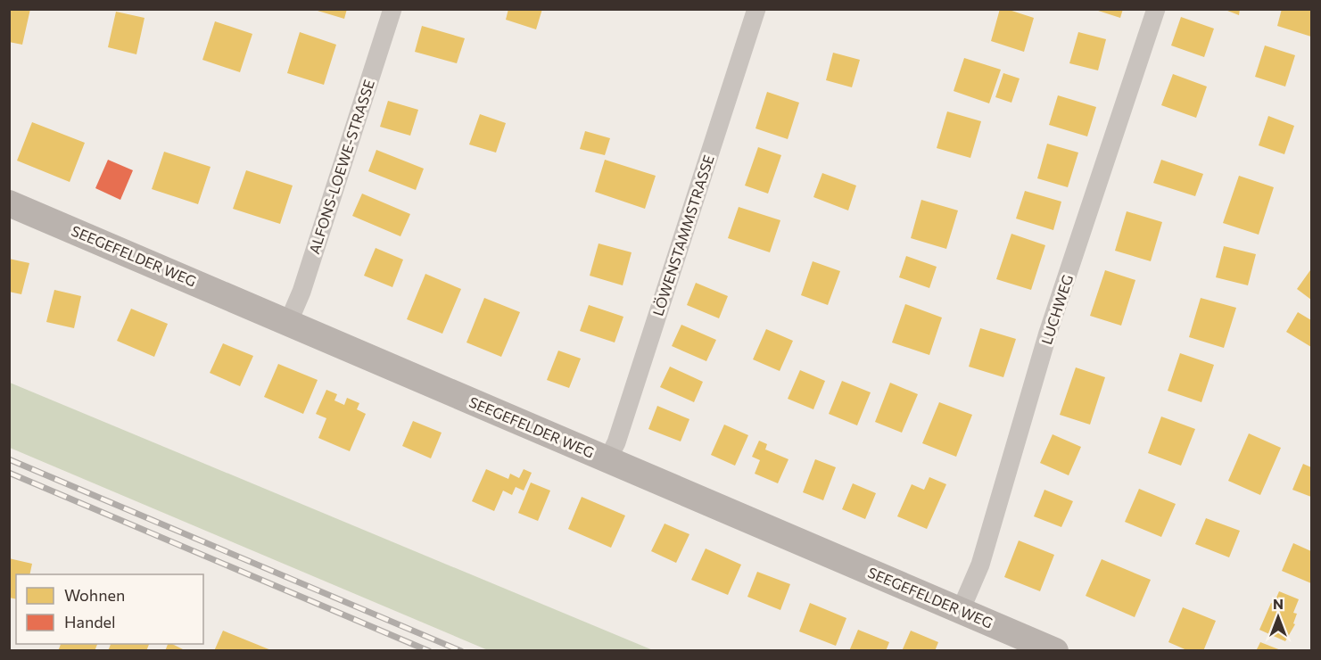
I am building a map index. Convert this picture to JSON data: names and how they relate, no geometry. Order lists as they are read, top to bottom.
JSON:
{
  "streets": {
    "street": [
      "ALFONS-LOEWE-STRASSE",
      "LÖWENSTAMMSTRASSE",
      "SEEGEFELDER WEG",
      "LUCHWEG"
    ]
  },
  "crossings": [
    ["ALFONS-LOEWE-STRASSE", "SEEGEFELDER WEG"],
    ["LÖWENSTAMMSTRASSE", "SEEGEFELDER WEG"],
    ["SEEGEFELDER WEG", "LUCHWEG"]
  ],
  "legend": ["Wohnen", "Handel"],
  "north": "top"
}
